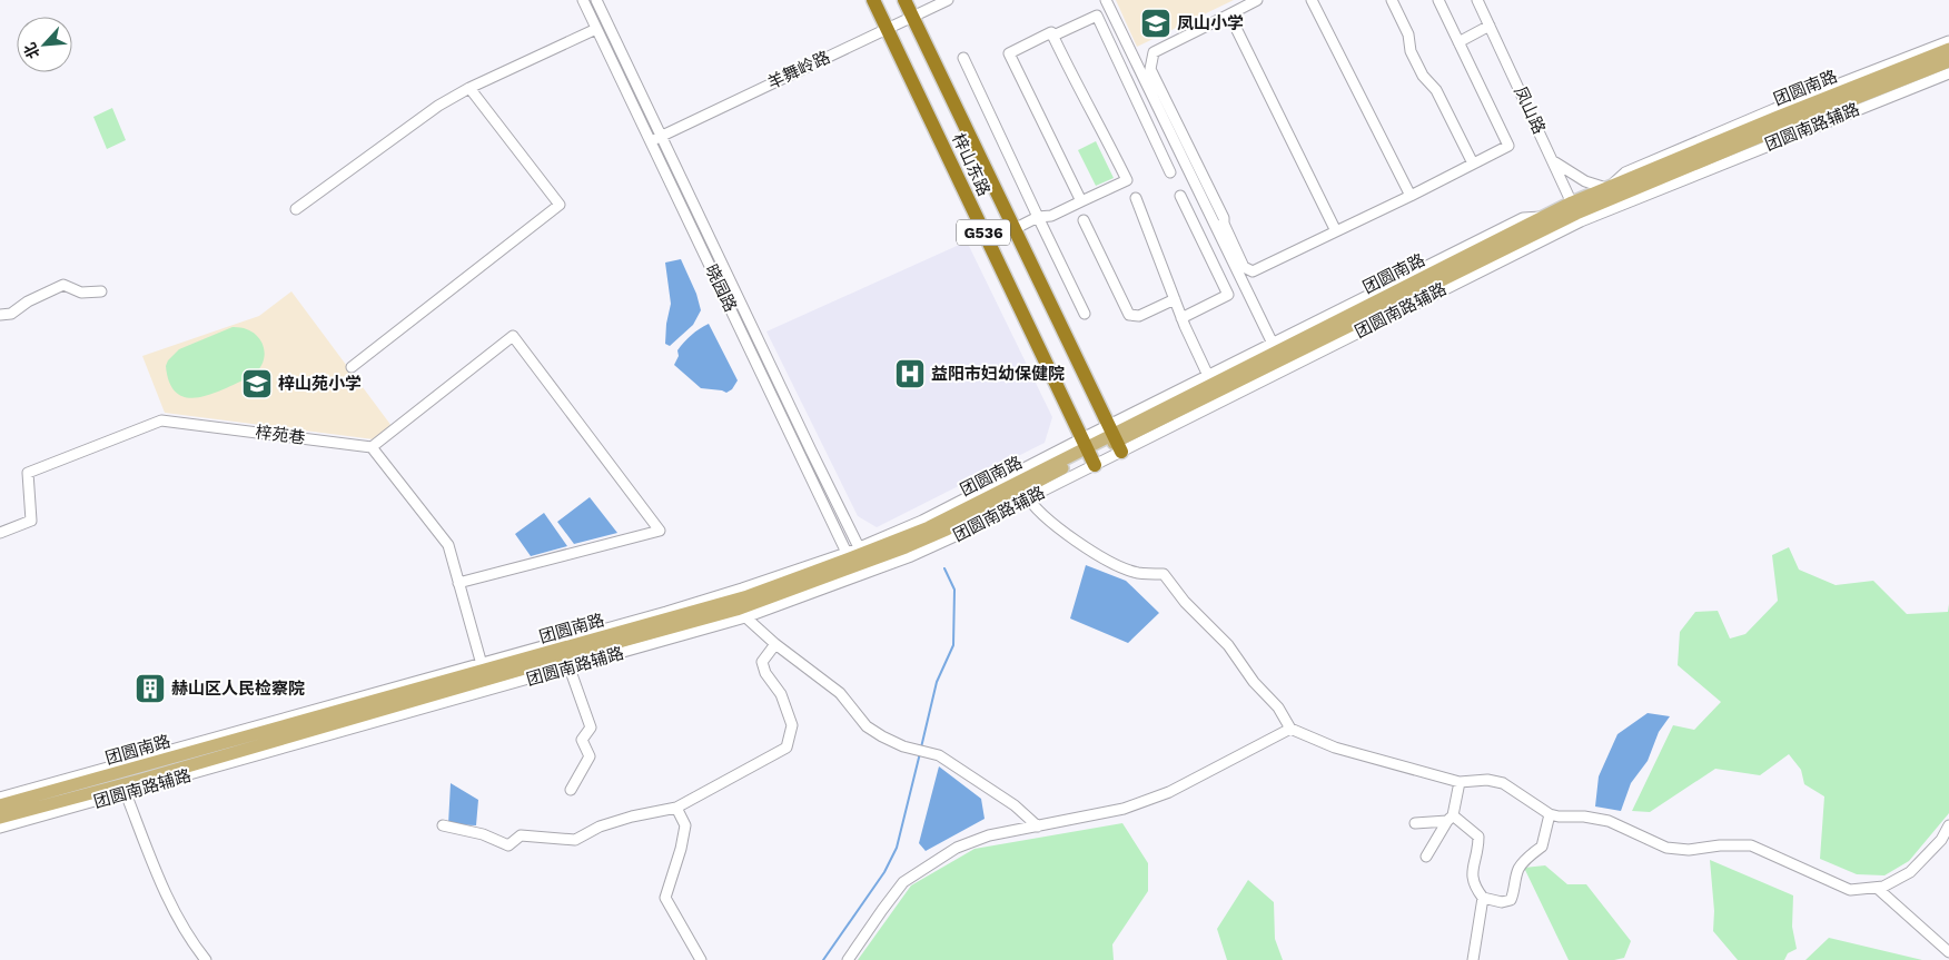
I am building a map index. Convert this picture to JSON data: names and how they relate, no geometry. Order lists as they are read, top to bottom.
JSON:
{
  "streets": {
    "highway": ["梓山东路", "G536"],
    "main road": ["团圆南路"],
    "street": [
      "羊舞岭路",
      "凤山路",
      "团圆南路辅路",
      "晓园路",
      "梓苑巷"
    ]
  },
  "crossings": [
    ["羊舞岭路", "梓山东路"],
    ["羊舞岭路", "晓园路"],
    ["团圆南路", "凤山路"],
    ["团圆南路", "团圆南路辅路"],
    ["团圆南路", "梓山东路"],
    ["团圆南路", "晓园路"],
    ["凤山路", "团圆南路辅路"],
    ["团圆南路辅路", "梓山东路"],
    ["团圆南路辅路", "晓园路"]
  ],
  "places": {
    "school or university": ["凤山小学", "梓山苑小学"],
    "hospital": ["益阳市妇幼保健院"],
    "building": ["赫山区人民检察院"]
  },
  "north": "bottom left"
}
